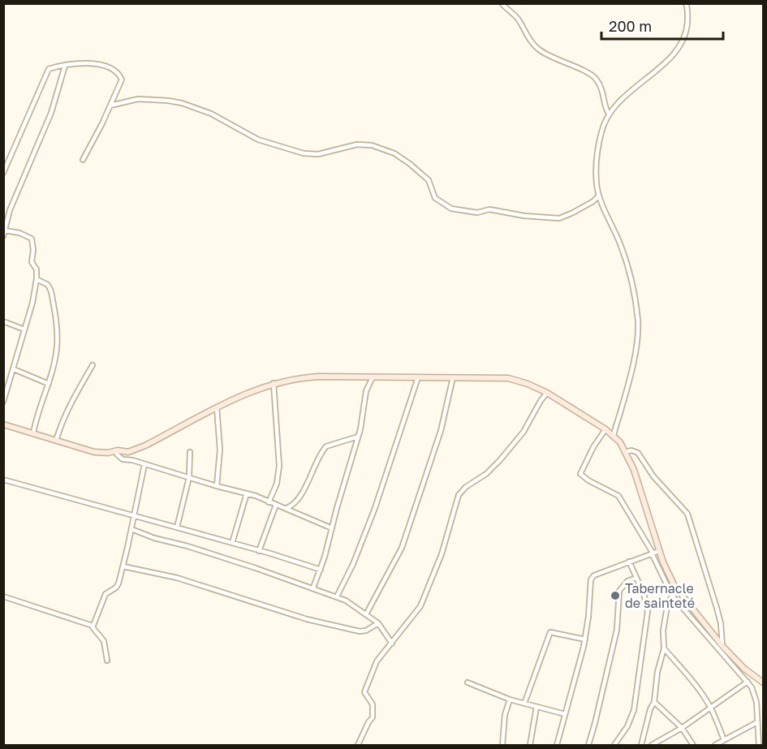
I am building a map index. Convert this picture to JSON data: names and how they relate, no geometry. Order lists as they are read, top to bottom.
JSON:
{
  "places": ["Tabernacle de sainteté"],
  "scale_bar": "200 m"
}
